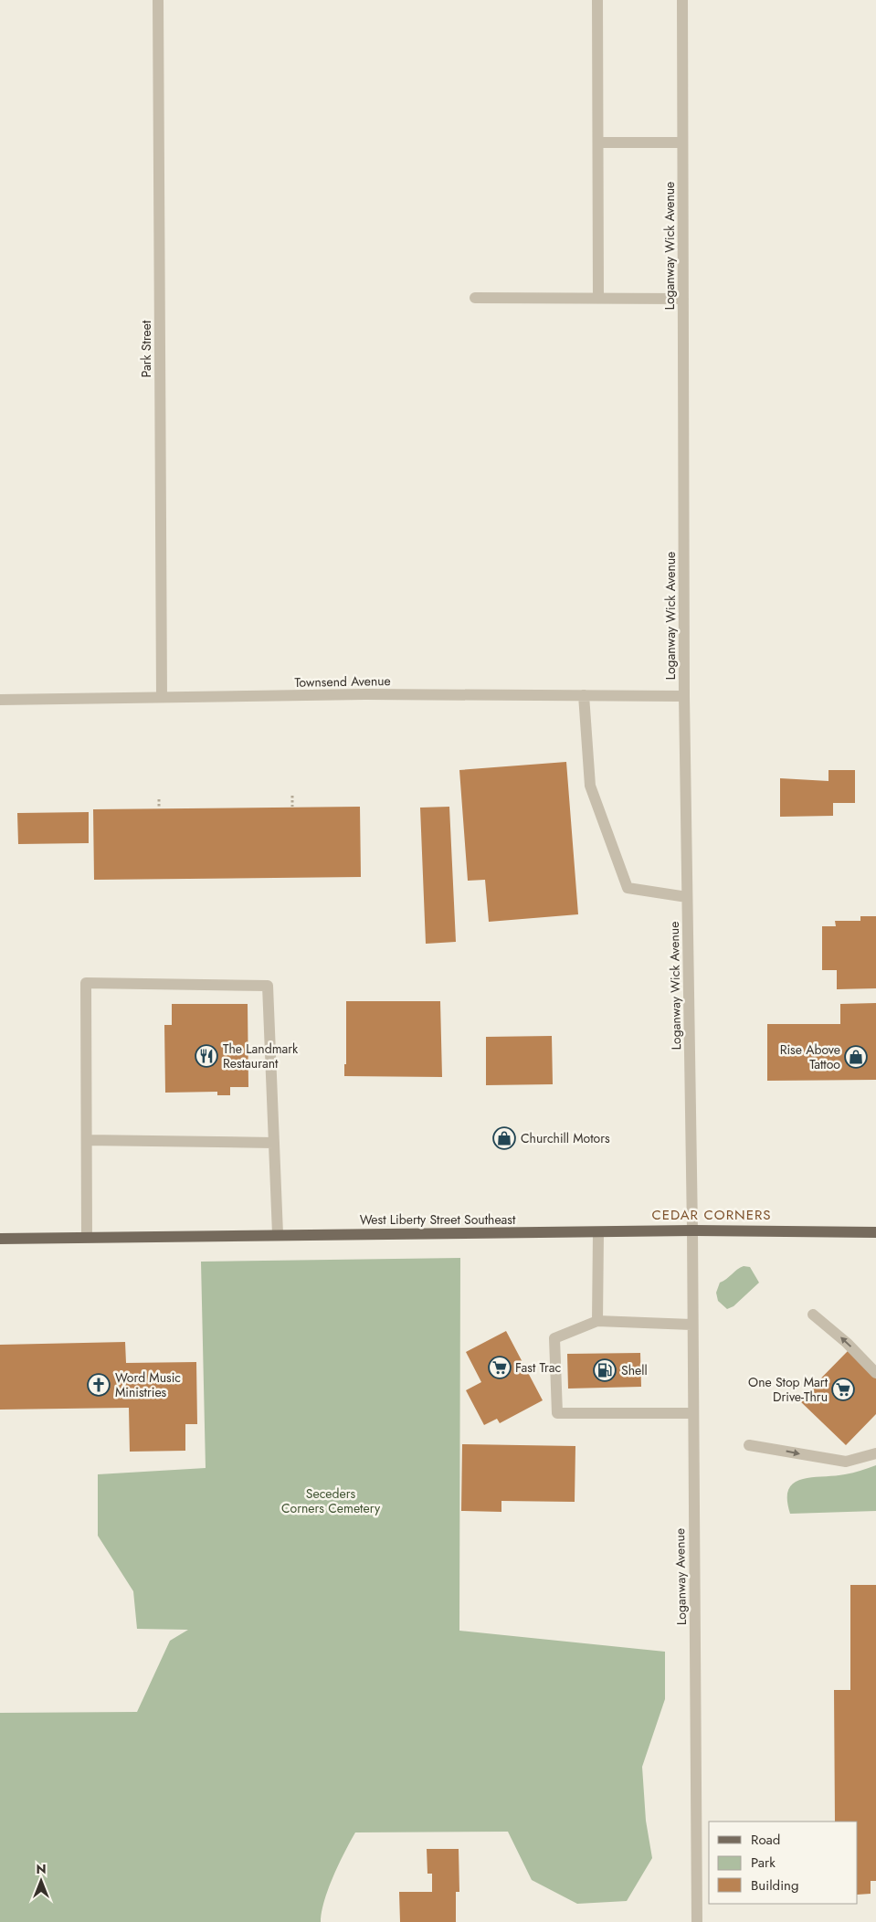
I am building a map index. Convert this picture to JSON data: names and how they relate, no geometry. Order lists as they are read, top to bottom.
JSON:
{
  "streets": {
    "main road": ["West Liberty Street Southeast"],
    "street": [
      "Loganway Wick Avenue",
      "Park Street",
      "Townsend Avenue",
      "Loganway Avenue"
    ]
  },
  "crossings": [
    ["Loganway Wick Avenue", "Townsend Avenue"],
    ["Loganway Wick Avenue", "West Liberty Street Southeast"],
    ["Loganway Wick Avenue", "Loganway Avenue"],
    ["Park Street", "Townsend Avenue"],
    ["West Liberty Street Southeast", "Loganway Avenue"]
  ],
  "districts": ["CEDAR CORNERS"],
  "parks": ["Seceders Corners Cemetery"],
  "places": {
    "restaurant": ["The Landmark Restaurant"],
    "shop": ["Rise Above Tattoo", "Churchill Motors"],
    "supermarket": ["Fast Trac", "One Stop Mart Drive-Thru"],
    "fuel station": ["Shell"],
    "church": ["Word Music Ministries"]
  },
  "legend": ["Road", "Park", "Building"],
  "north": "top"
}
